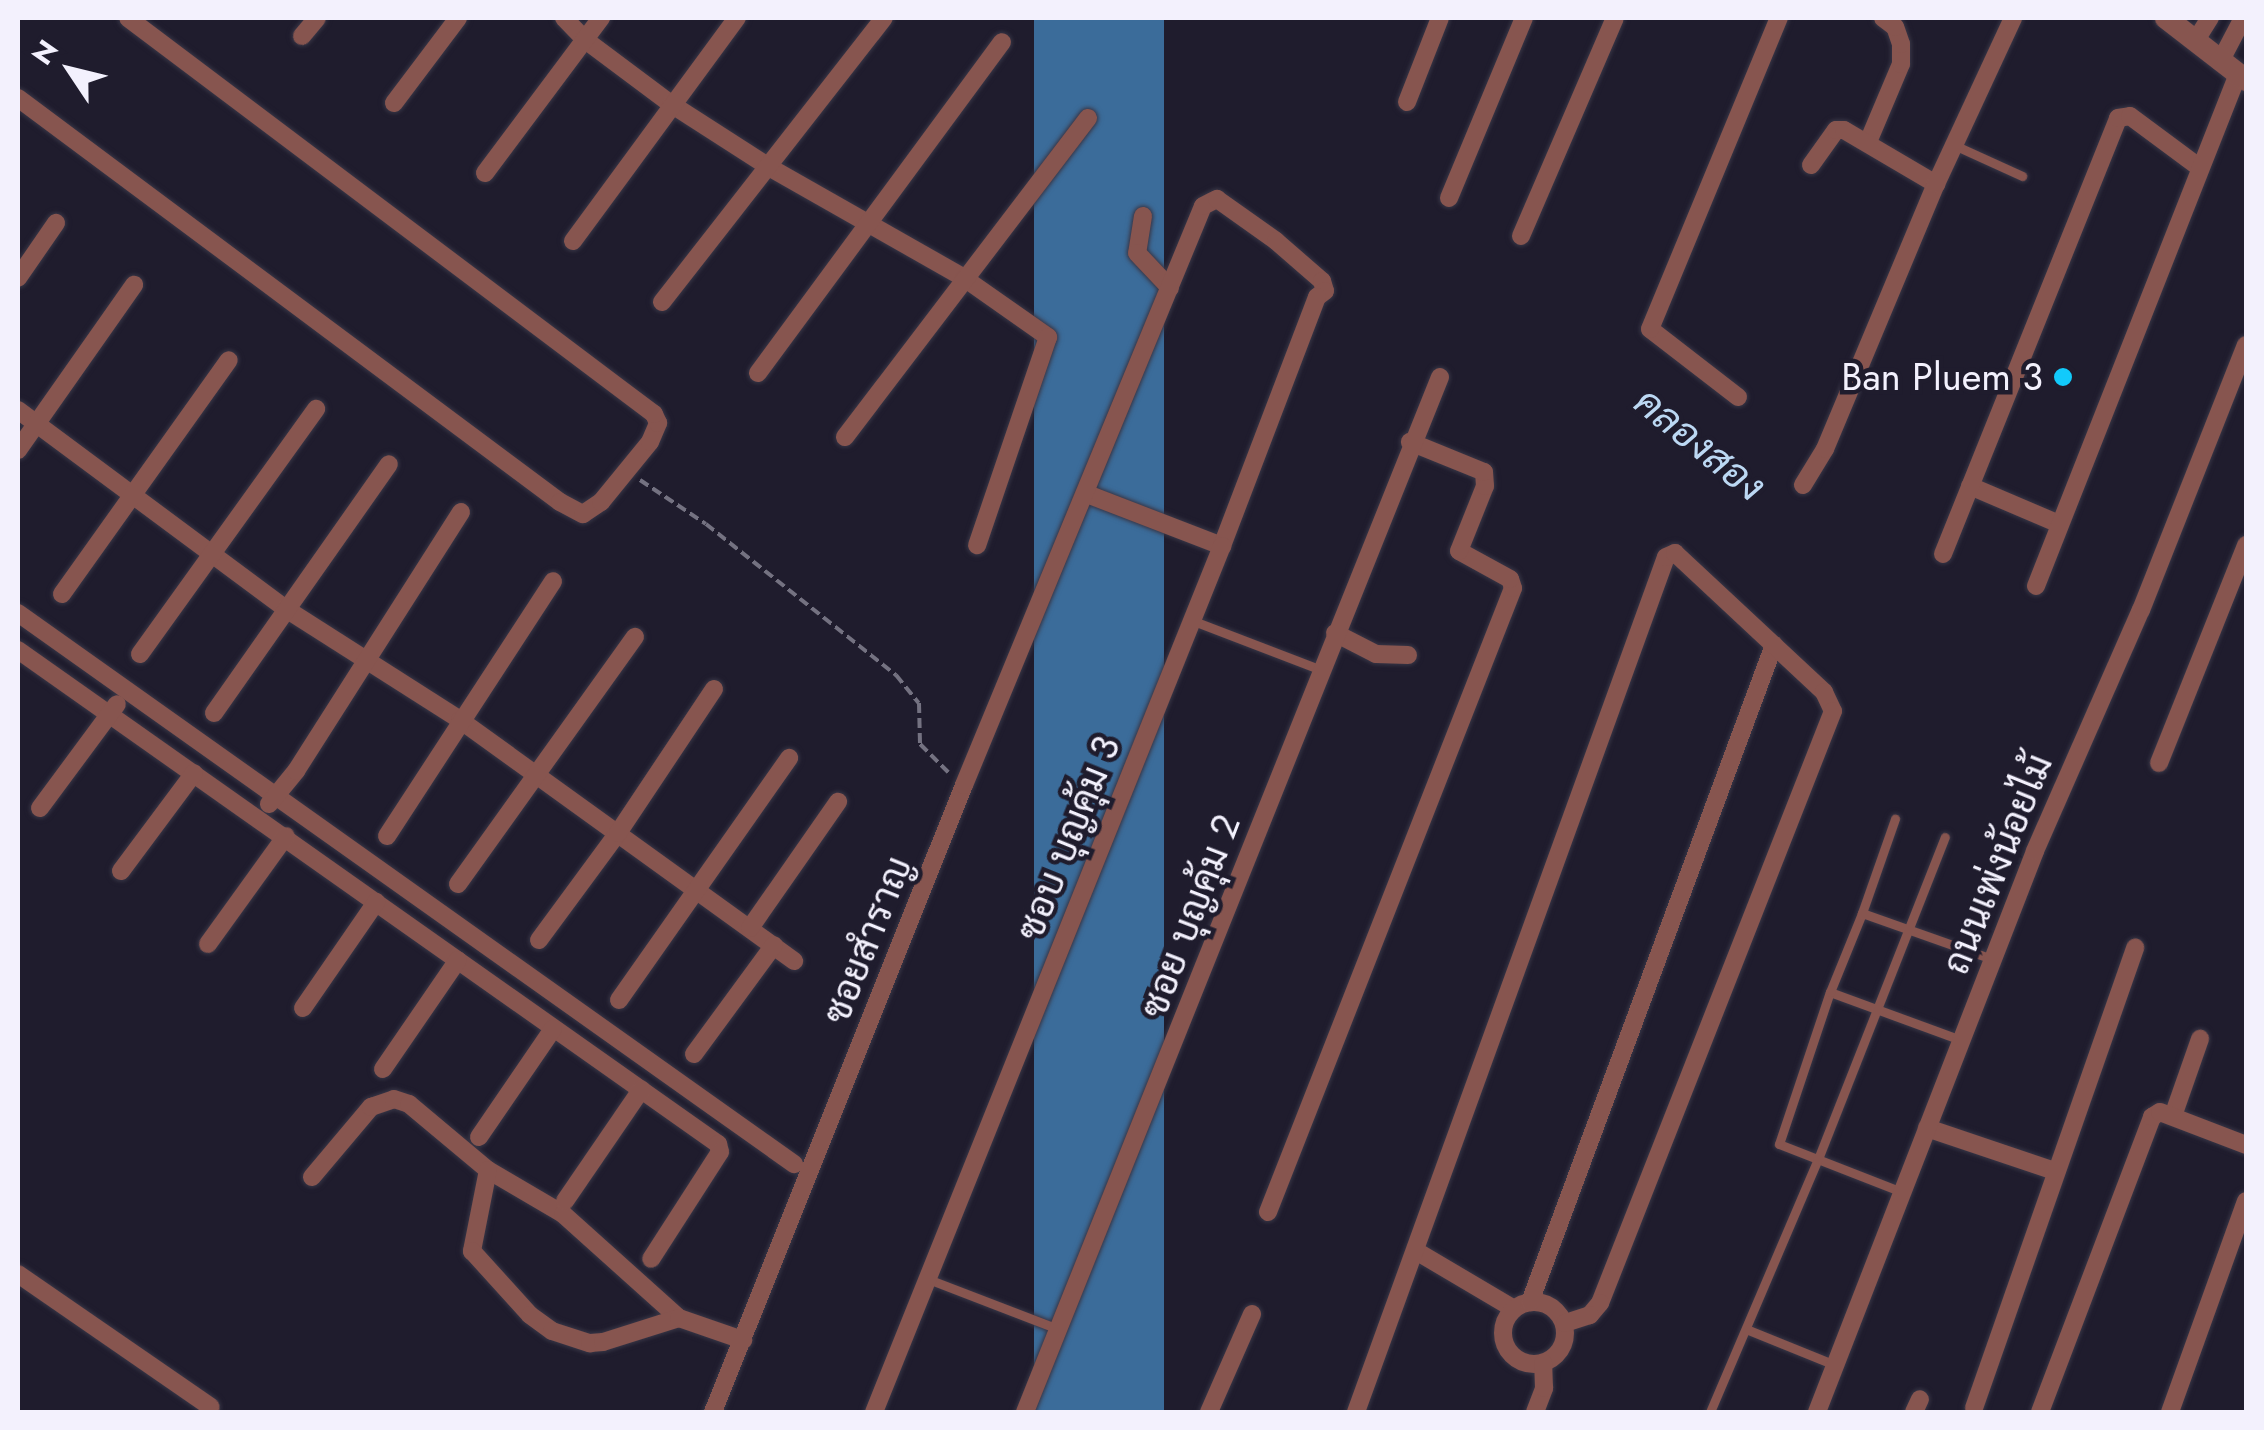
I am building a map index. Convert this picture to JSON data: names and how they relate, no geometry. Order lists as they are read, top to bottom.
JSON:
{
  "streets": {
    "street": [
      "ซอบ บุญคุ้ม 3",
      "ถนนเพ่งน้อยไม้",
      "ซอย บุญคุ้ม 2",
      "ซอยสำราญ"
    ]
  },
  "crossings": [
    ["ซอบ บุญคุ้ม 3", "ซอยสำราญ"]
  ],
  "water": ["คลองสอง"],
  "places": ["Ban Pluem 3"],
  "north": "top left"
}
